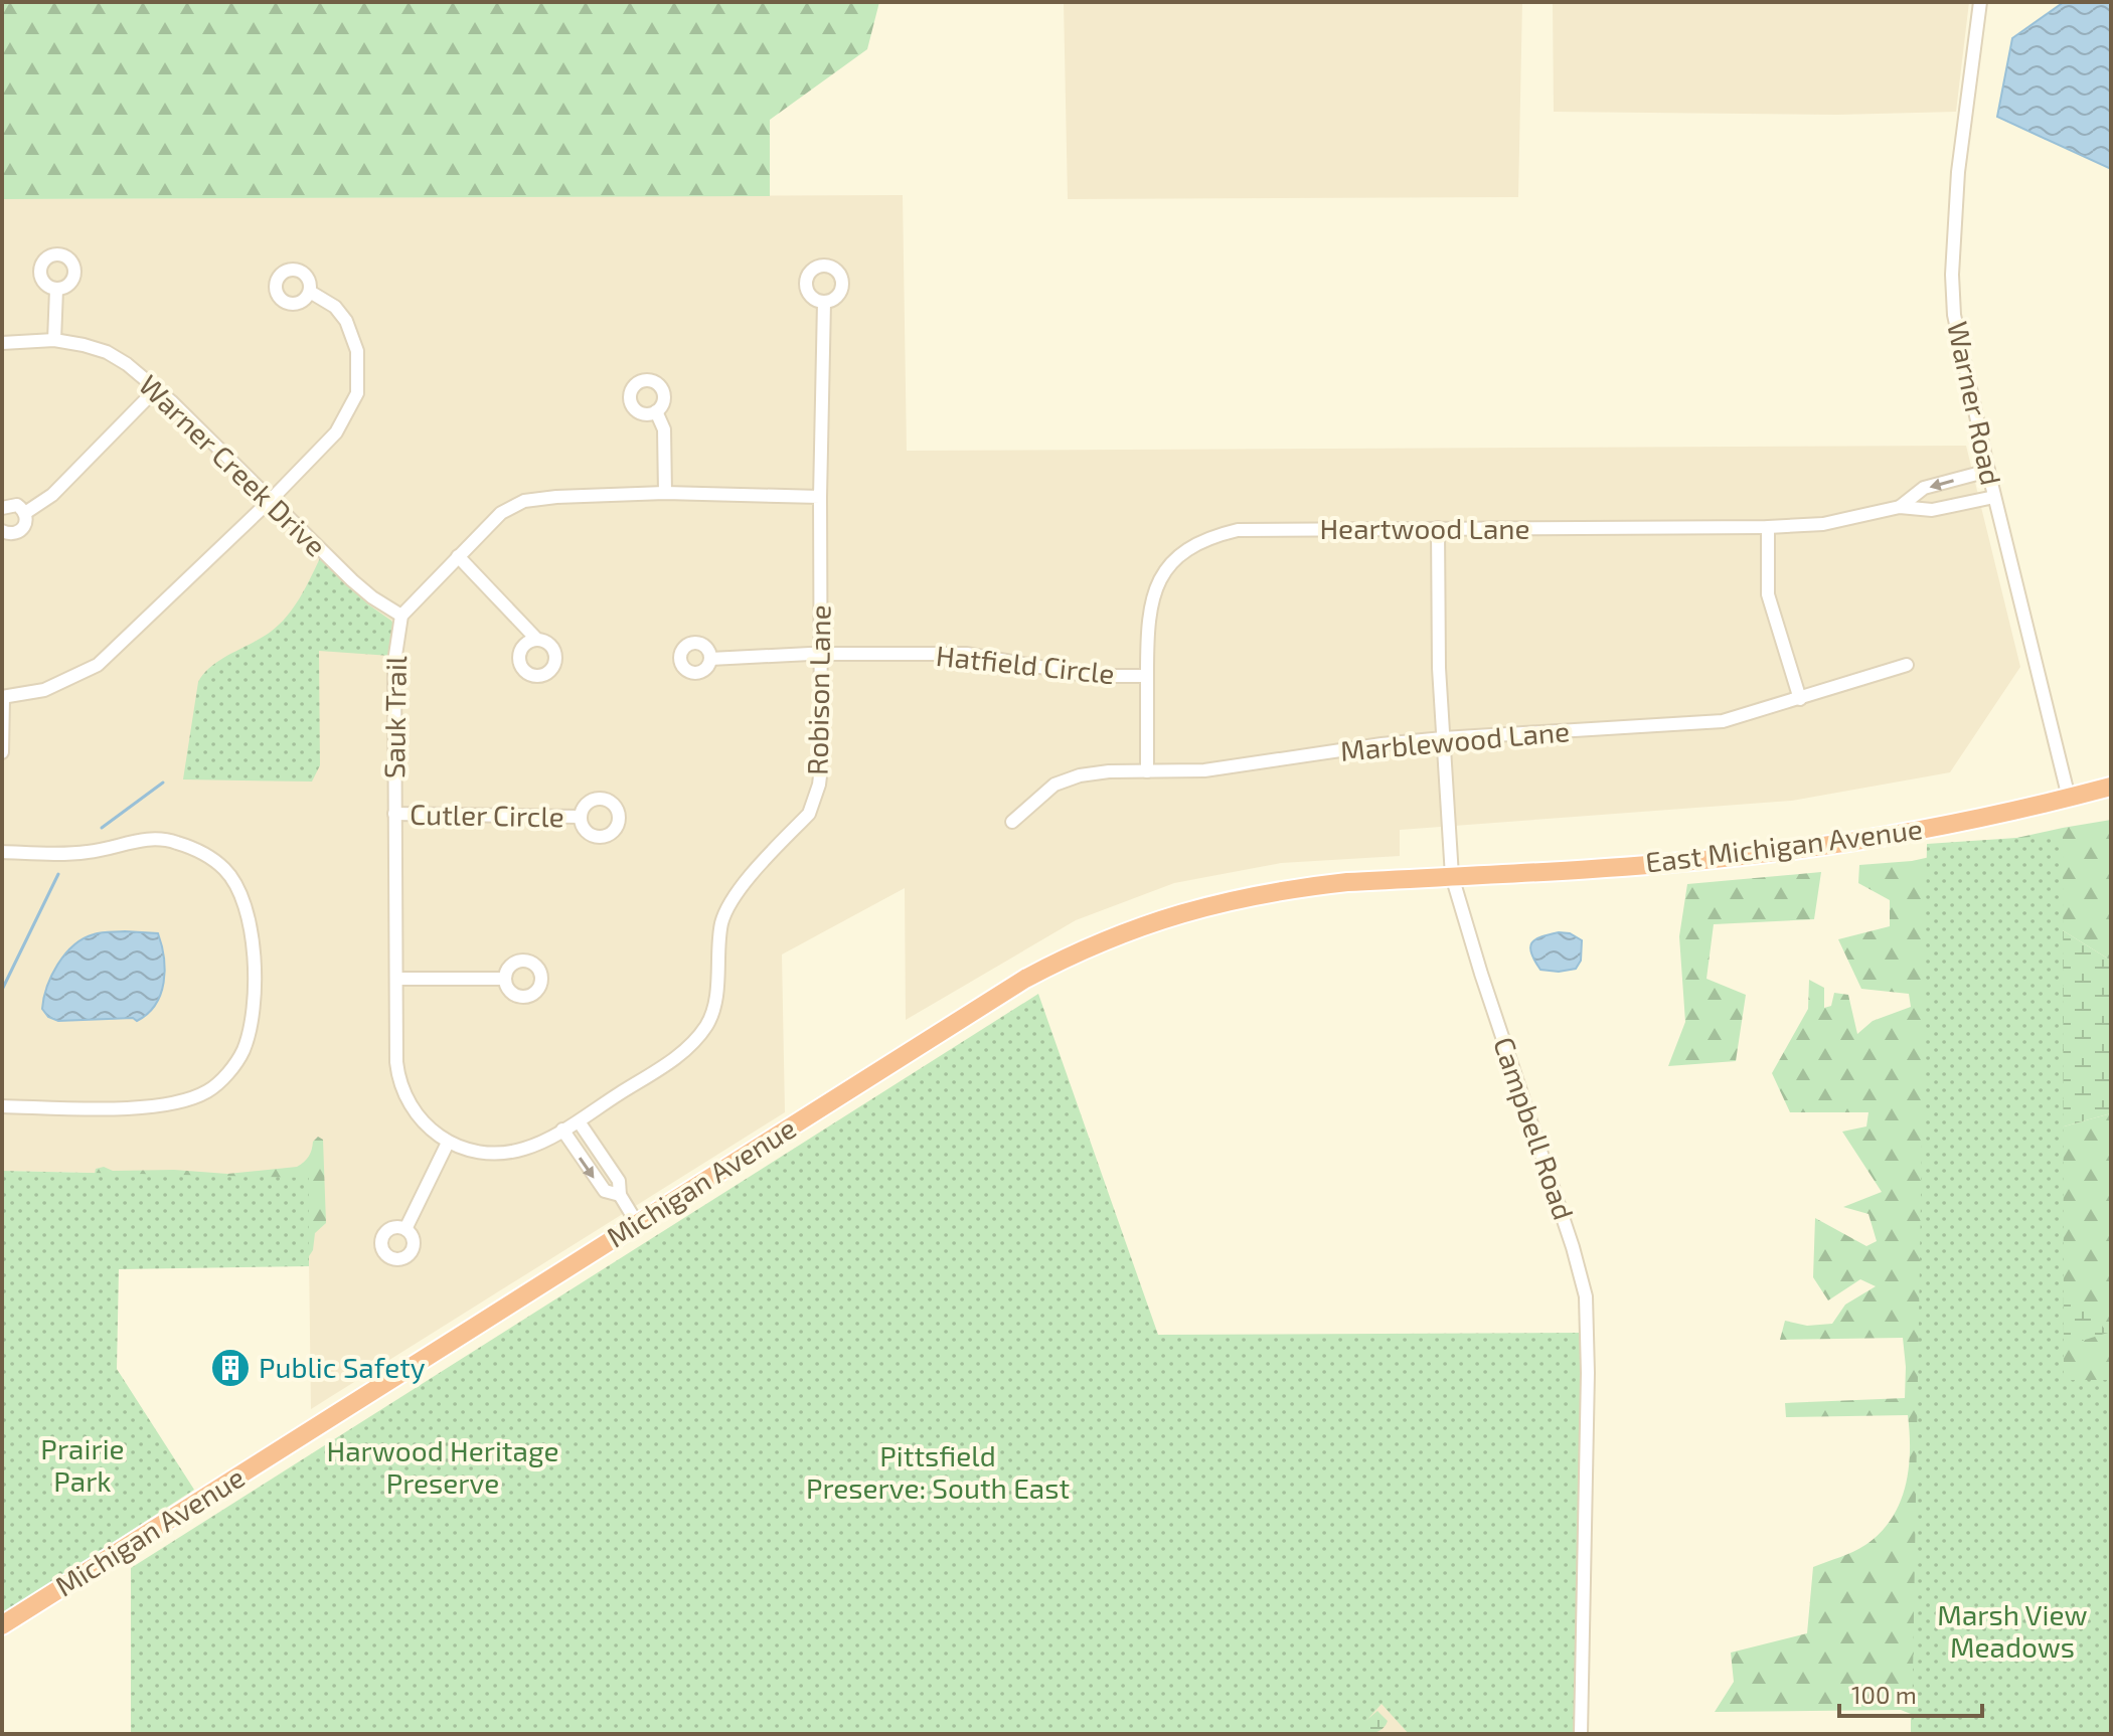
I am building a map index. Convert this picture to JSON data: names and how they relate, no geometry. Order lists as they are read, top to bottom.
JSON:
{
  "streets": {
    "highway": ["East Michigan Avenue", "Michigan Avenue"],
    "street": [
      "Warner Road",
      "Warner Creek Drive",
      "Heartwood Lane",
      "Hatfield Circle",
      "Robison Lane",
      "Sauk Trail",
      "Marblewood Lane",
      "Cutler Circle",
      "Campbell Road"
    ]
  },
  "crossings": [
    ["Warner Road", "Heartwood Lane"],
    ["Warner Road", "East Michigan Avenue"],
    ["Warner Creek Drive", "Sauk Trail"],
    ["Heartwood Lane", "Hatfield Circle"],
    ["Heartwood Lane", "Marblewood Lane"],
    ["Heartwood Lane", "Campbell Road"],
    ["Hatfield Circle", "Robison Lane"],
    ["Robison Lane", "Sauk Trail"],
    ["Sauk Trail", "Cutler Circle"],
    ["Marblewood Lane", "Campbell Road"],
    ["East Michigan Avenue", "Campbell Road"],
    ["East Michigan Avenue", "Michigan Avenue"],
    ["Campbell Road", "Michigan Avenue"]
  ],
  "parks": [
    "Prairie Park",
    "Harwood Heritage Preserve",
    "Pittsfield Preserve: South East",
    "Marsh View Meadows"
  ],
  "places": {
    "building": ["Public Safety"]
  },
  "scale_bar": "100 m"
}
